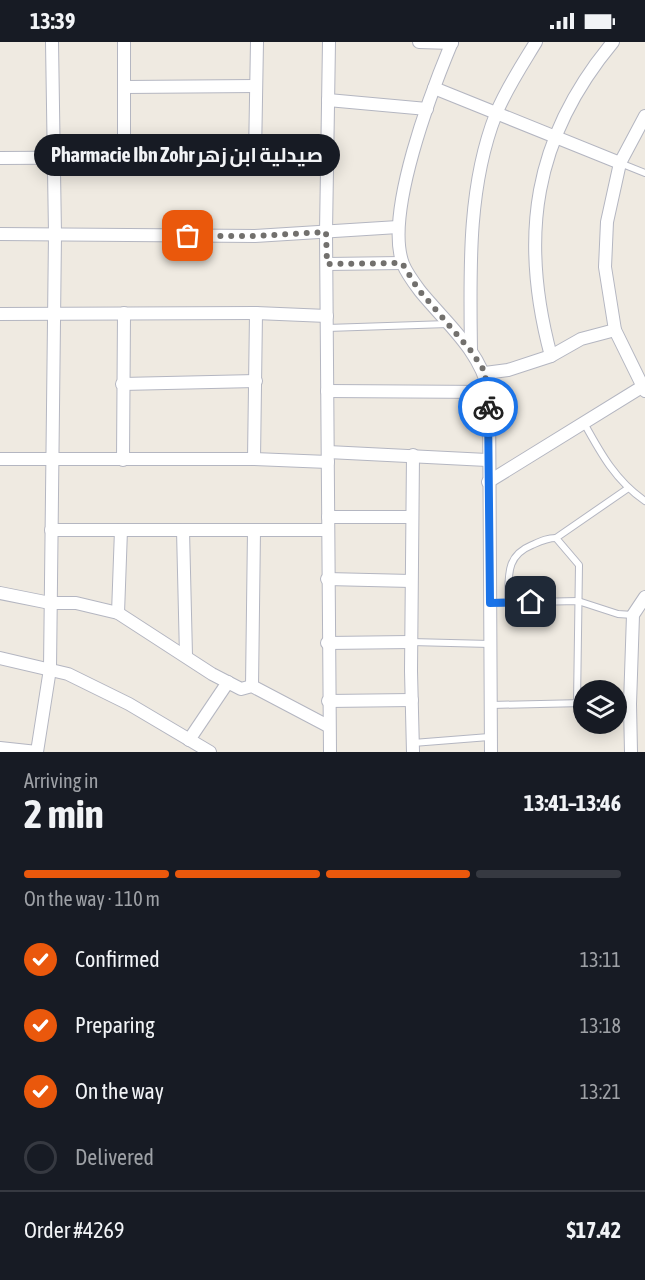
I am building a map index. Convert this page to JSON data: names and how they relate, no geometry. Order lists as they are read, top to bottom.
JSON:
{
  "places": ["Pharmacie Ibn Zohr صيدلية ابن زهر"],
  "page": {
    "status": "13:39",
    "bubble": "Pharmacie Ibn Zohr صيدلية ابن زهر",
    "heading": ["2 min", "Arriving in", "13:41–13:46"],
    "panel": ["Order #4269", "$17.42"],
    "bar": "On the way · 110 m",
    "list": [
      ["Confirmed", "13:11"],
      ["Preparing", "13:18"],
      ["On the way", "13:21"],
      "Delivered"
    ]
  }
}
